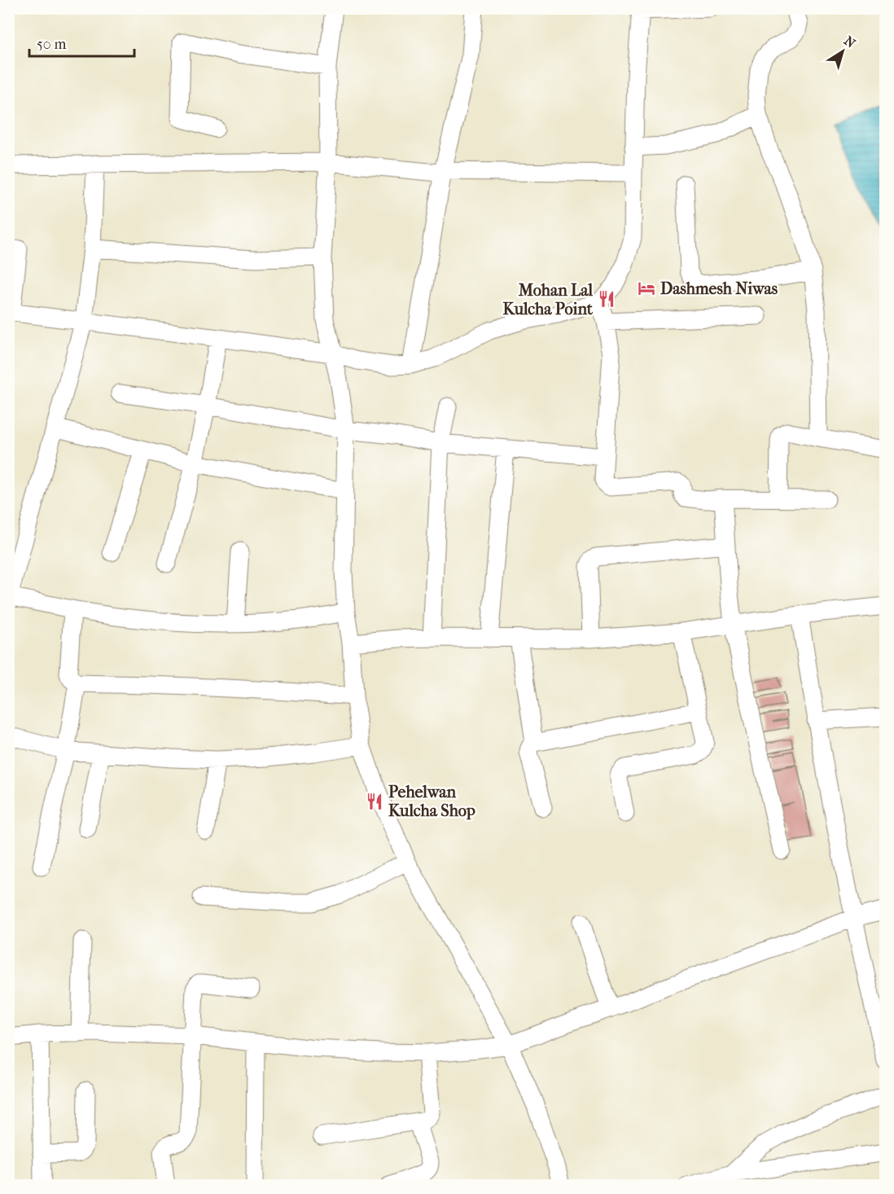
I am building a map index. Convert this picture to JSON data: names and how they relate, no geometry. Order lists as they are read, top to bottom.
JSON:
{
  "places": {
    "hotel": ["Dashmesh Niwas"],
    "restaurant": ["Mohan Lal Kulcha Point", "Pehelwan Kulcha Shop"]
  },
  "scale_bar": "50 m",
  "north": "top right"
}
